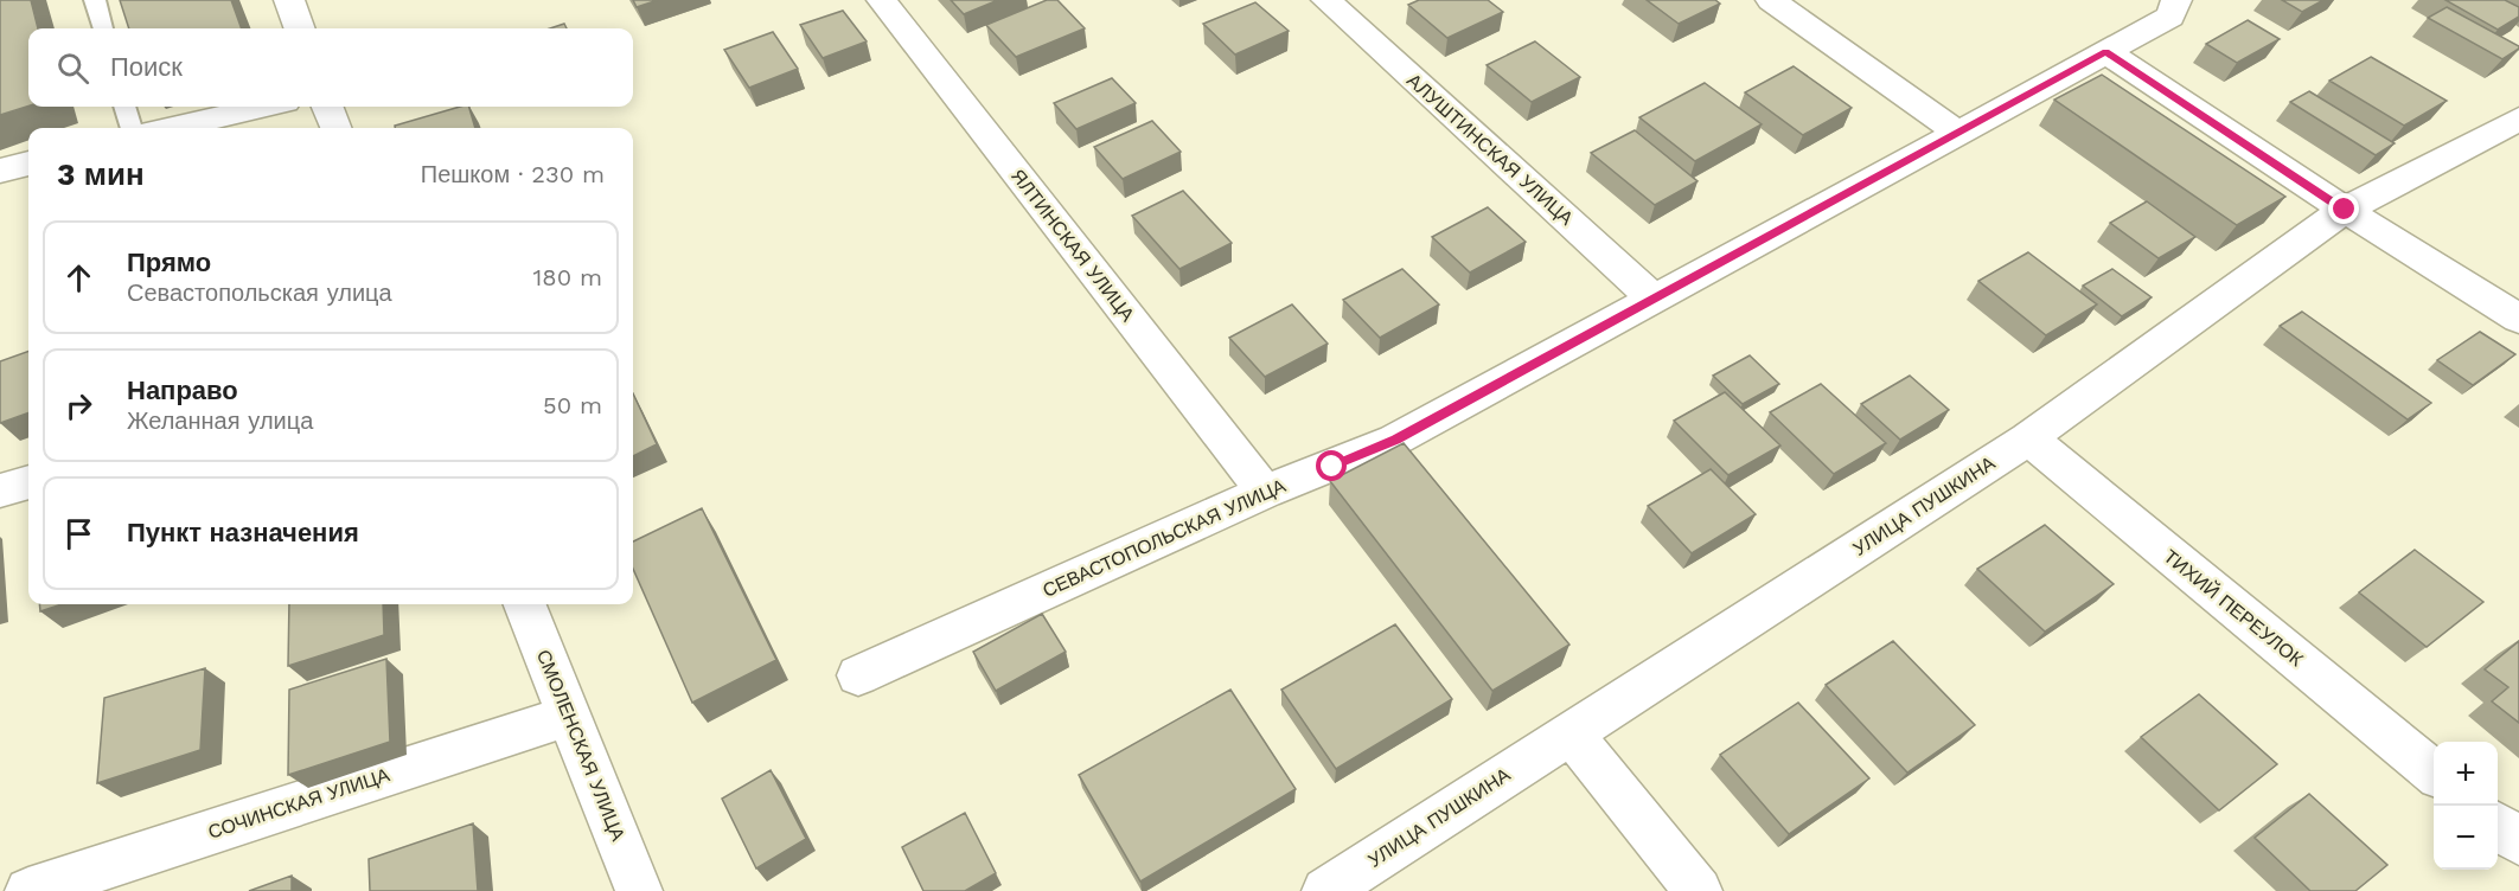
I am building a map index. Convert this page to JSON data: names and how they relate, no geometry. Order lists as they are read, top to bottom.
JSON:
{
  "streets": {
    "street": [
      "АЛУШТИНСКАЯ УЛИЦА",
      "ЯЛТИНСКАЯ УЛИЦА",
      "УЛИЦА ПУШКИНА",
      "СЕВАСТОПОЛЬСКАЯ УЛИЦА",
      "ТИХИЙ ПЕРЕУЛОК",
      "СМОЛЕНСКАЯ УЛИЦА",
      "СОЧИНСКАЯ УЛИЦА"
    ]
  },
  "crossings": [
    ["АЛУШТИНСКАЯ УЛИЦА", "СЕВАСТОПОЛЬСКАЯ УЛИЦА"],
    ["ЯЛТИНСКАЯ УЛИЦА", "СЕВАСТОПОЛЬСКАЯ УЛИЦА"],
    ["УЛИЦА ПУШКИНА", "ТИХИЙ ПЕРЕУЛОК"],
    ["СМОЛЕНСКАЯ УЛИЦА", "СОЧИНСКАЯ УЛИЦА"]
  ],
  "page": {
    "search": "Поиск",
    "heading": ["3 мин", "Пешком · 230 m"],
    "list": [
      ["Прямо", "Севастопольская улица", "180 m"],
      ["Направо", "Желанная улица", "50 m"],
      "Пункт назначения"
    ],
    "map_buttons": ["+", "−"]
  }
}
